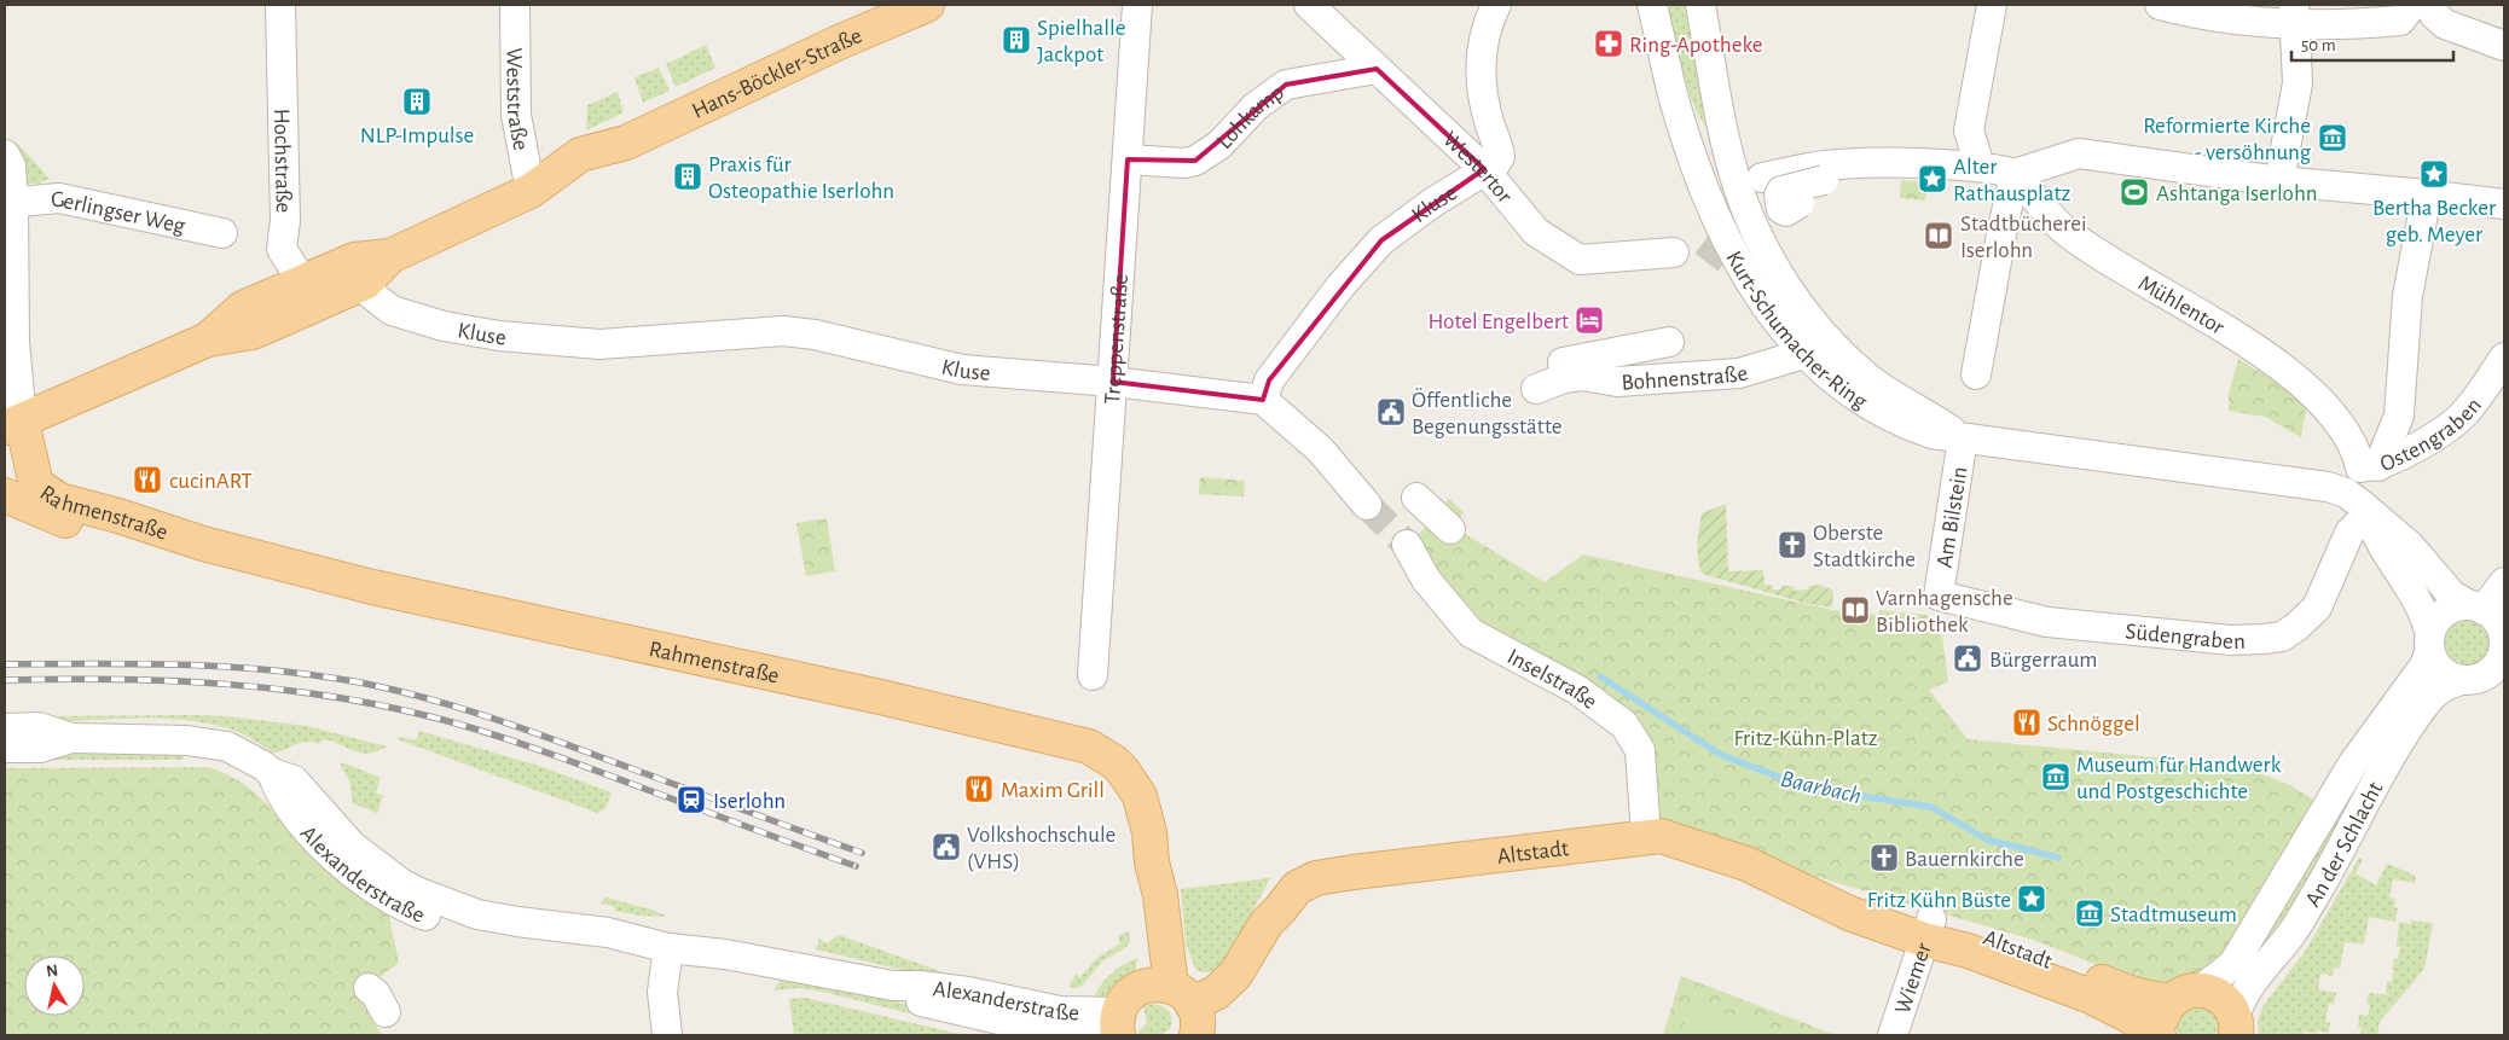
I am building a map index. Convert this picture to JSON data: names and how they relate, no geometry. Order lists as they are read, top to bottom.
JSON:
{
  "streets": {
    "main road": ["Hans-Böckler-Straße", "Rahmenstraße", "Altstadt"],
    "street": [
      "Weststraße",
      "Lohkamp",
      "Hochstraße",
      "Westertor",
      "Kluse",
      "Gerlingser Weg",
      "Mühlentor",
      "Kurt-Schumacher-Ring",
      "Treppenstraße",
      "Bohnenstraße",
      "Ostengraben",
      "Am Bilstein",
      "Südengraben",
      "Inselstraße",
      "An der Schlacht",
      "Alexanderstraße",
      "Wiemer"
    ]
  },
  "crossings": [
    ["Hans-Böckler-Straße", "Weststraße"],
    ["Hans-Böckler-Straße", "Hochstraße"],
    ["Hans-Böckler-Straße", "Kluse"],
    ["Hans-Böckler-Straße", "Rahmenstraße"],
    ["Lohkamp", "Westertor"],
    ["Lohkamp", "Treppenstraße"],
    ["Westertor", "Kluse"],
    ["Kluse", "Treppenstraße"],
    ["Mühlentor", "Ostengraben"],
    ["Kurt-Schumacher-Ring", "Bohnenstraße"],
    ["Kurt-Schumacher-Ring", "Ostengraben"],
    ["Kurt-Schumacher-Ring", "Am Bilstein"],
    ["Kurt-Schumacher-Ring", "Südengraben"],
    ["Kurt-Schumacher-Ring", "An der Schlacht"],
    ["Ostengraben", "Südengraben"],
    ["Rahmenstraße", "Altstadt"],
    ["Am Bilstein", "Südengraben"],
    ["Inselstraße", "Altstadt"],
    ["An der Schlacht", "Altstadt"],
    ["Altstadt", "Alexanderstraße"],
    ["Altstadt", "Wiemer"]
  ],
  "water": ["Baarbach"],
  "parks": ["Fritz-Kühn-Platz"],
  "places": {
    "building": ["Spielhalle Jackpot", "NLP-Impulse", "Praxis für Osteopathie Iserlohn"],
    "pharmacy": ["Ring-Apotheke"],
    "museum": ["Reformierte Kirche - versöhnung", "Museum für Handwerk und Postgeschichte", "Stadtmuseum"],
    "place": ["Bertha Becker geb. Meyer", "Alter Rathausplatz", "Fritz Kühn Büste"],
    "sports": ["Ashtanga Iserlohn"],
    "library": ["Stadtbücherei Iserlohn", "Varnhagensche Bibliothek"],
    "hotel": ["Hotel Engelbert"],
    "public building": ["Öffentliche Begenungsstätte", "Bürgerraum", "Volkshochschule (VHS)"],
    "restaurant": ["cucinART", "Schnöggel", "Maxim Grill"],
    "church": ["Oberste Stadtkirche", "Bauernkirche"],
    "station": ["Iserlohn"]
  },
  "scale_bar": "50 m",
  "north": "top"
}
